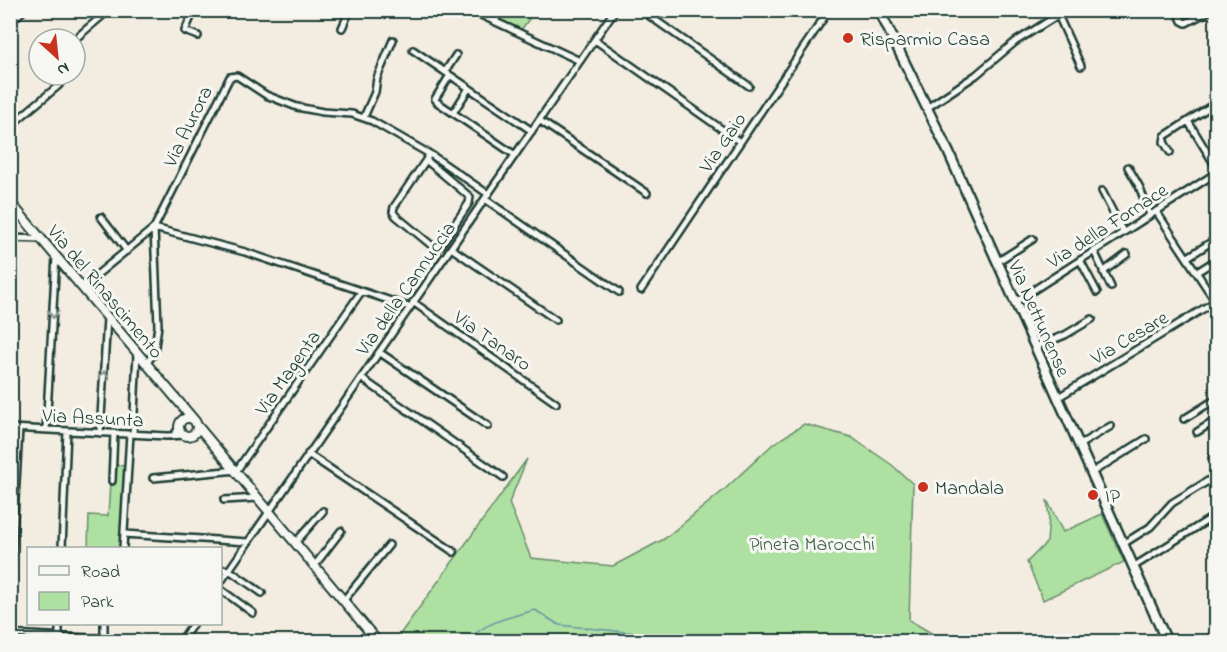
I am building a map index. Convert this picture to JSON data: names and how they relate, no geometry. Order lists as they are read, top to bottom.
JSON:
{
  "streets": {
    "main road": ["Via Nettunense"],
    "street": [
      "Via Aurora",
      "Via Gaio",
      "Via della Fornace",
      "Via della Cannuccia",
      "Via del Rinascimento",
      "Via Cesare",
      "Via Tanaro",
      "Via Magenta",
      "Via Assunta"
    ]
  },
  "crossings": [
    ["Via Aurora", "Via della Cannuccia"],
    ["Via Aurora", "Via del Rinascimento"],
    ["Via della Fornace", "Via Nettunense"],
    ["Via della Cannuccia", "Via del Rinascimento"],
    ["Via della Cannuccia", "Via Tanaro"],
    ["Via del Rinascimento", "Via Magenta"],
    ["Via del Rinascimento", "Via Assunta"],
    ["Via Nettunense", "Via Cesare"]
  ],
  "parks": ["Pineta Marocchi"],
  "places": ["Risparmio Casa", "Mandala", "IP"],
  "legend": ["Road", "Park"],
  "north": "bottom right"
}
